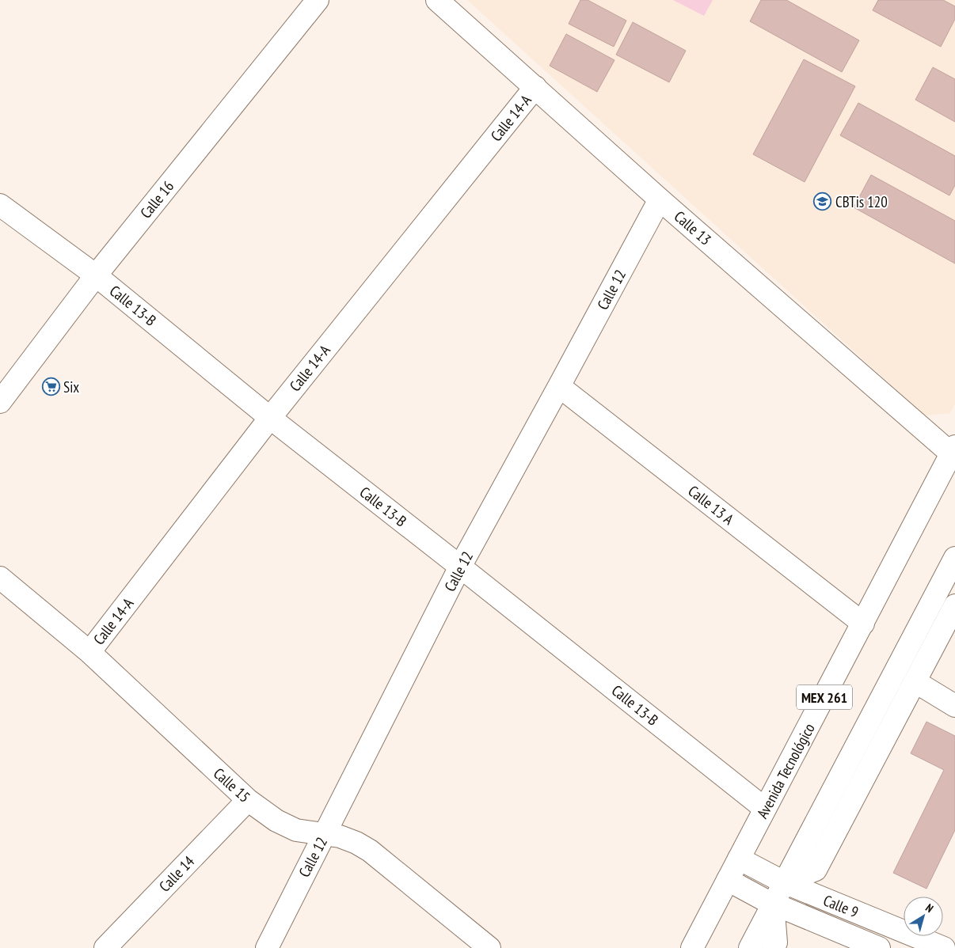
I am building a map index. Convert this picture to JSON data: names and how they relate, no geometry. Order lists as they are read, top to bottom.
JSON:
{
  "streets": {
    "street": [
      "Calle 14-A",
      "Calle 16",
      "Calle 13",
      "Calle 12",
      "Calle 13-B",
      "Calle 13 A",
      "MEX 261",
      "Avenida Tecnológico",
      "Calle 15",
      "Calle 14",
      "Calle 9"
    ]
  },
  "crossings": [
    ["Calle 14-A", "Calle 13"],
    ["Calle 14-A", "Calle 13-B"],
    ["Calle 14-A", "Calle 15"],
    ["Calle 16", "Calle 13-B"],
    ["Calle 13", "Calle 12"],
    ["Calle 13", "Avenida Tecnológico"],
    ["Calle 12", "Calle 13-B"],
    ["Calle 12", "Calle 13 A"],
    ["Calle 12", "Calle 15"],
    ["Calle 13-B", "Avenida Tecnológico"],
    ["Calle 13 A", "Avenida Tecnológico"],
    ["MEX 261", "Calle 9"],
    ["Avenida Tecnológico", "Calle 9"],
    ["Calle 15", "Calle 14"]
  ],
  "places": {
    "school or university": ["CBTis 120"],
    "supermarket": ["Six"]
  },
  "north": "top right"
}
